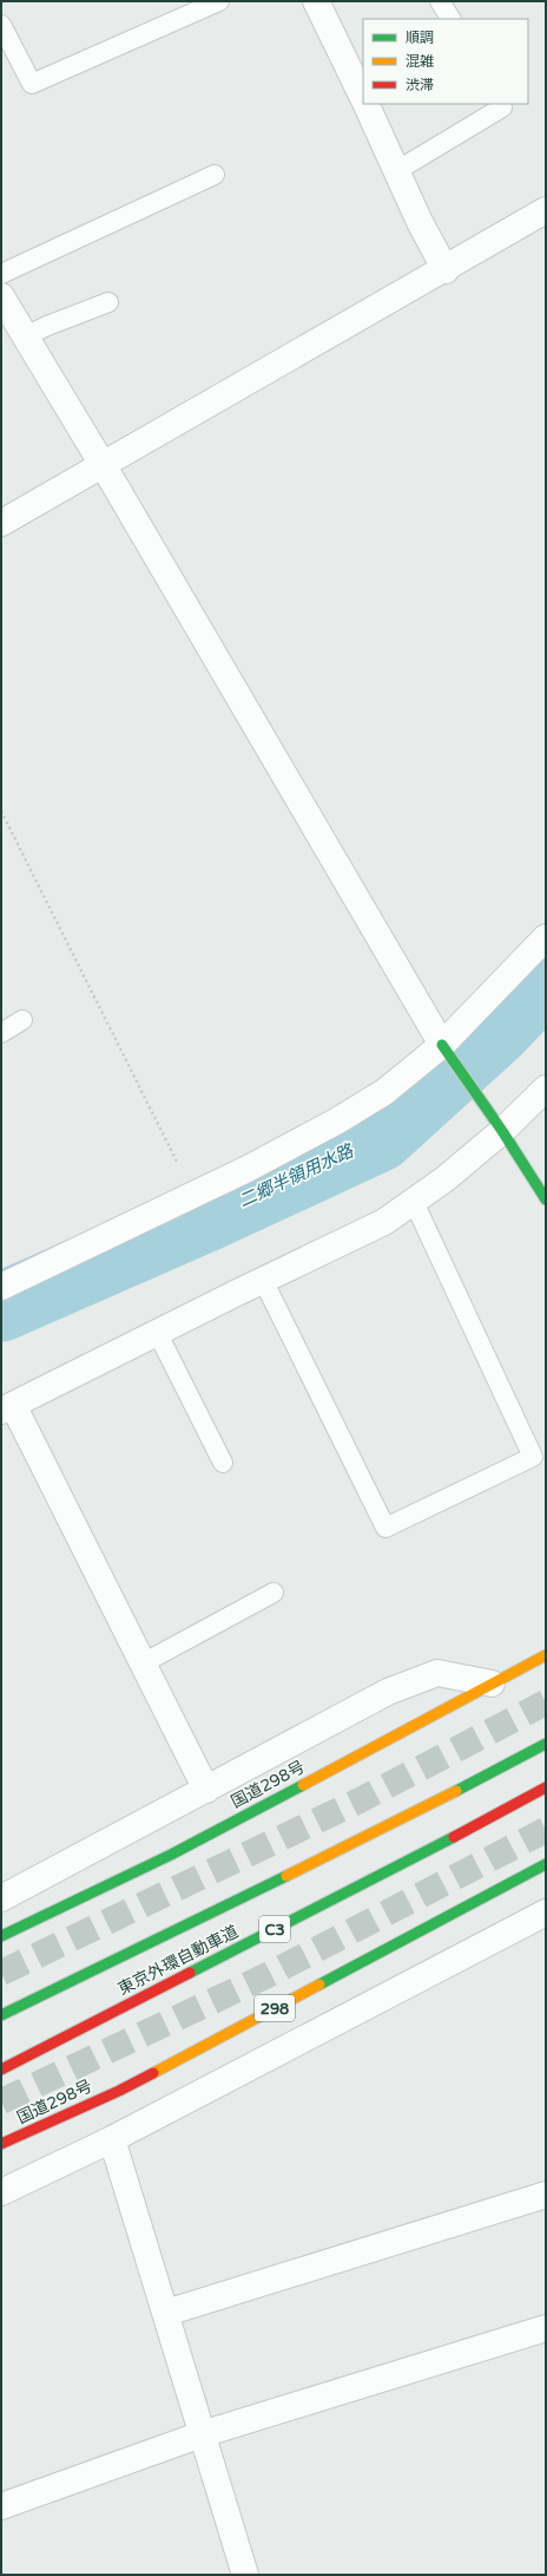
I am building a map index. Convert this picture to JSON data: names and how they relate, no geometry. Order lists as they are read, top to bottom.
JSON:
{
  "streets": {
    "main road": [
      "国道298号",
      "C3",
      "東京外環自動車道",
      "298"
    ]
  },
  "water": ["二郷半領用水路"],
  "legend": ["順調", "混雑", "渋滞"]
}
